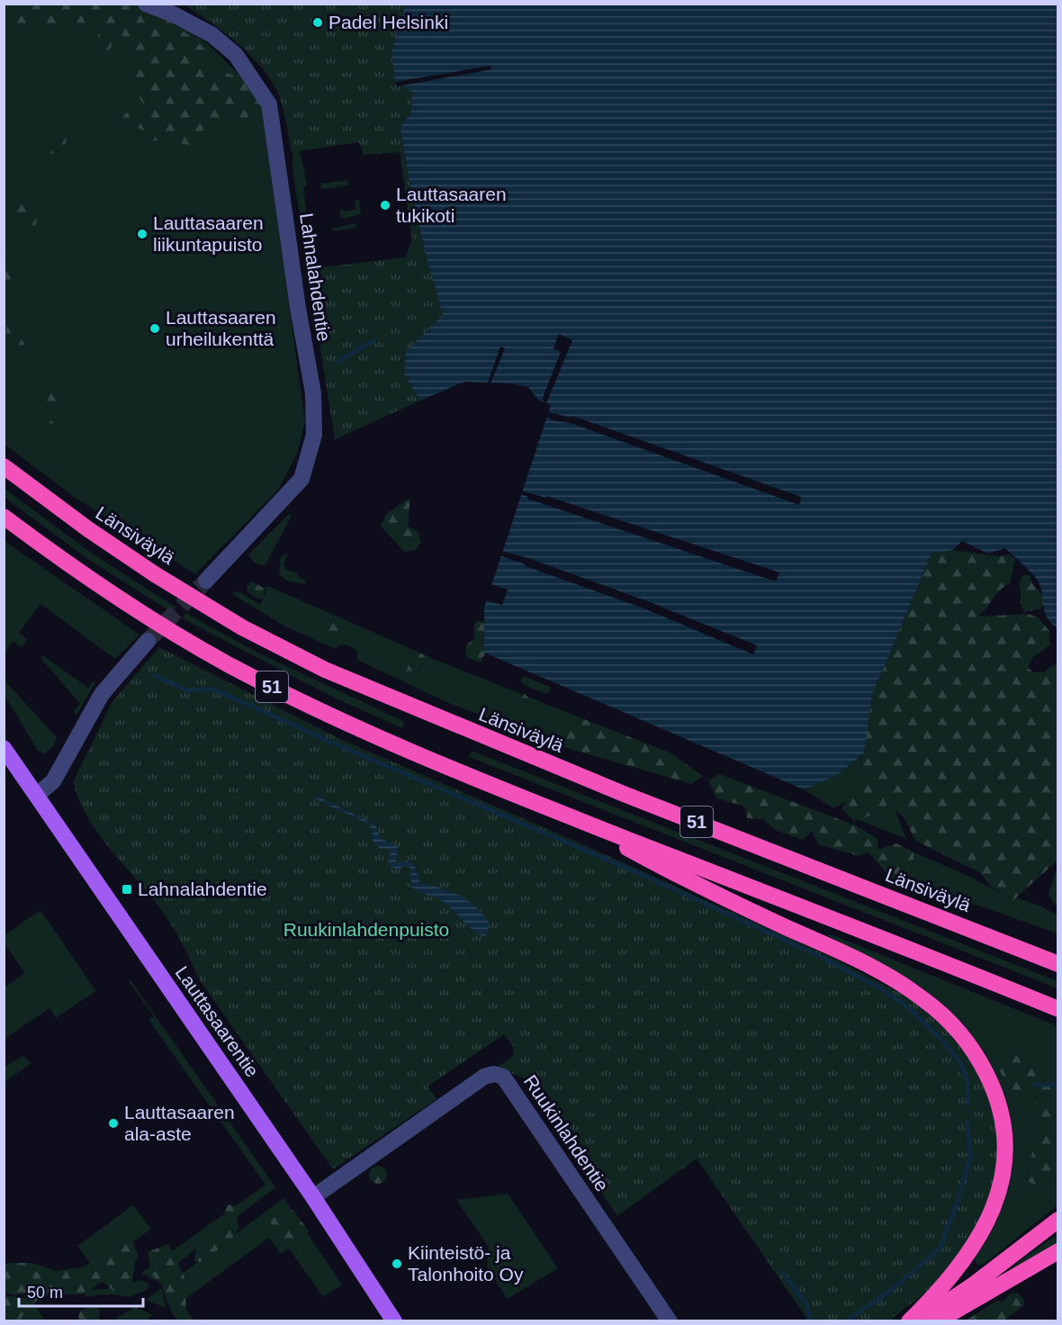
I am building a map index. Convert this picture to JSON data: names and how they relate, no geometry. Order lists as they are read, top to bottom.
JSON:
{
  "streets": {
    "highway": ["Länsiväylä", "51"],
    "main road": ["Lauttasaarentie"],
    "street": ["Lahnalahdentie", "Ruukinlahdentie"]
  },
  "crossings": [
    ["Lauttasaarentie", "Ruukinlahdentie"]
  ],
  "parks": ["Ruukinlahdenpuisto"],
  "places": {
    "other": [
      "Padel Helsinki",
      "Lauttasaaren tukikoti",
      "Lauttasaaren liikuntapuisto",
      "Lauttasaaren urheilukenttä",
      "Lauttasaaren ala-aste",
      "Kiinteistö- ja Talonhoito Oy"
    ],
    "transit": ["Lahnalahdentie"]
  },
  "scale_bar": "50 m"
}
